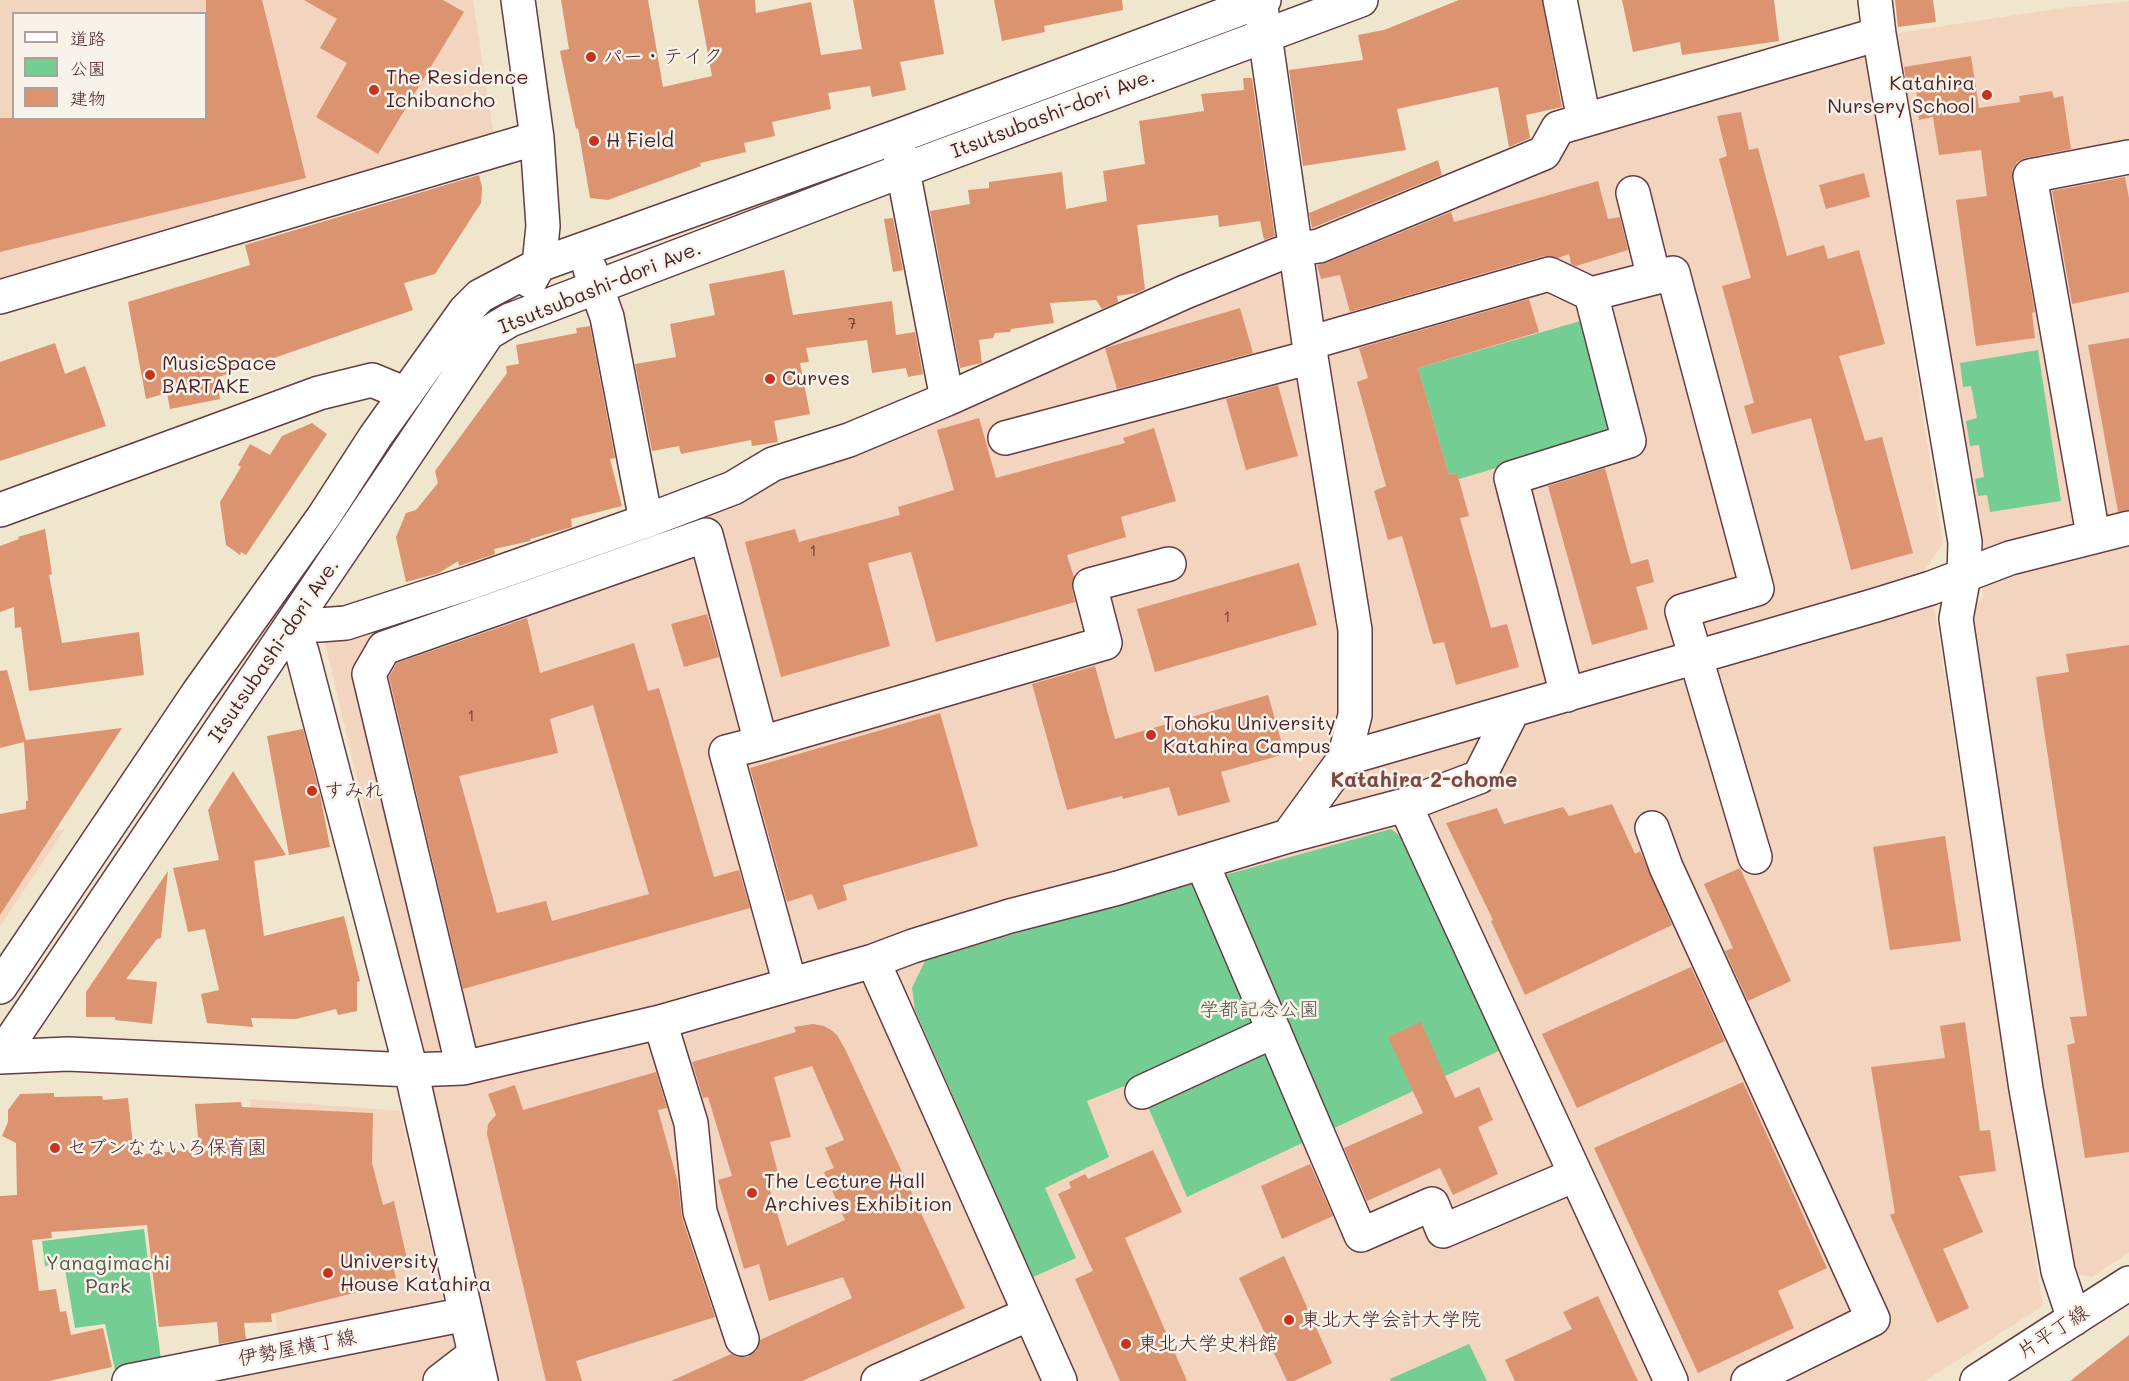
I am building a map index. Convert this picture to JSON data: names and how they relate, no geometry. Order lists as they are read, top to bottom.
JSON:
{
  "streets": {
    "street": ["Itsutsubashi-dori Ave.", "片平丁線", "伊勢屋横丁線"]
  },
  "districts": ["Katahira 2-chome"],
  "parks": ["学都記念公園", "Yanagimachi Park"],
  "places": [
    "パー・テイク",
    "The Residence Ichibancho",
    "Katahira Nursery School",
    "H Field",
    "MusicSpace BARTAKE",
    "Curves",
    "Tohoku University Katahira Campus",
    "すみれ",
    "セブンなないろ保育園",
    "The Lecture Hall Archives Exhibition",
    "University House Katahira",
    "東北大学会計大学院",
    "東北大学史料館"
  ],
  "house_numbers": [
    "7",
    "1",
    "1",
    "1"
  ],
  "legend": ["道路", "公園", "建物"]
}
